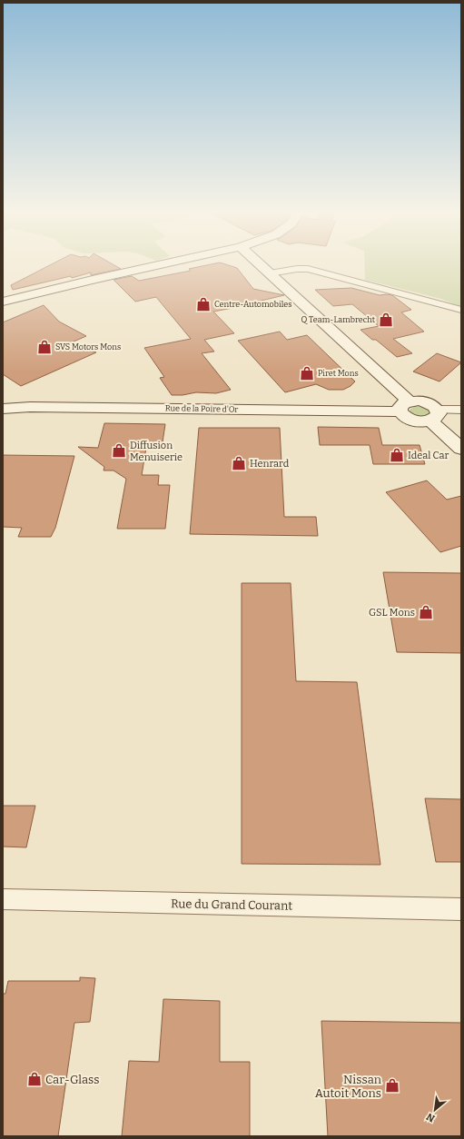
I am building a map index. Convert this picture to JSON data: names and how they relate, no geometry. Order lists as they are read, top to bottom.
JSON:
{
  "streets": {
    "street": ["Rue de la Poire d'Or", "Rue du Grand Courant"]
  },
  "places": {
    "shop": [
      "Centre-Automobiles",
      "Q Team-Lambrecht",
      "SVS Motors Mons",
      "Piret Mons",
      "Diffusion Menuiserie",
      "Ideal Car",
      "Henrard",
      "GSL Mons",
      "Car-Glass",
      "Nissan Autoit Mons"
    ]
  },
  "north": "bottom left"
}
